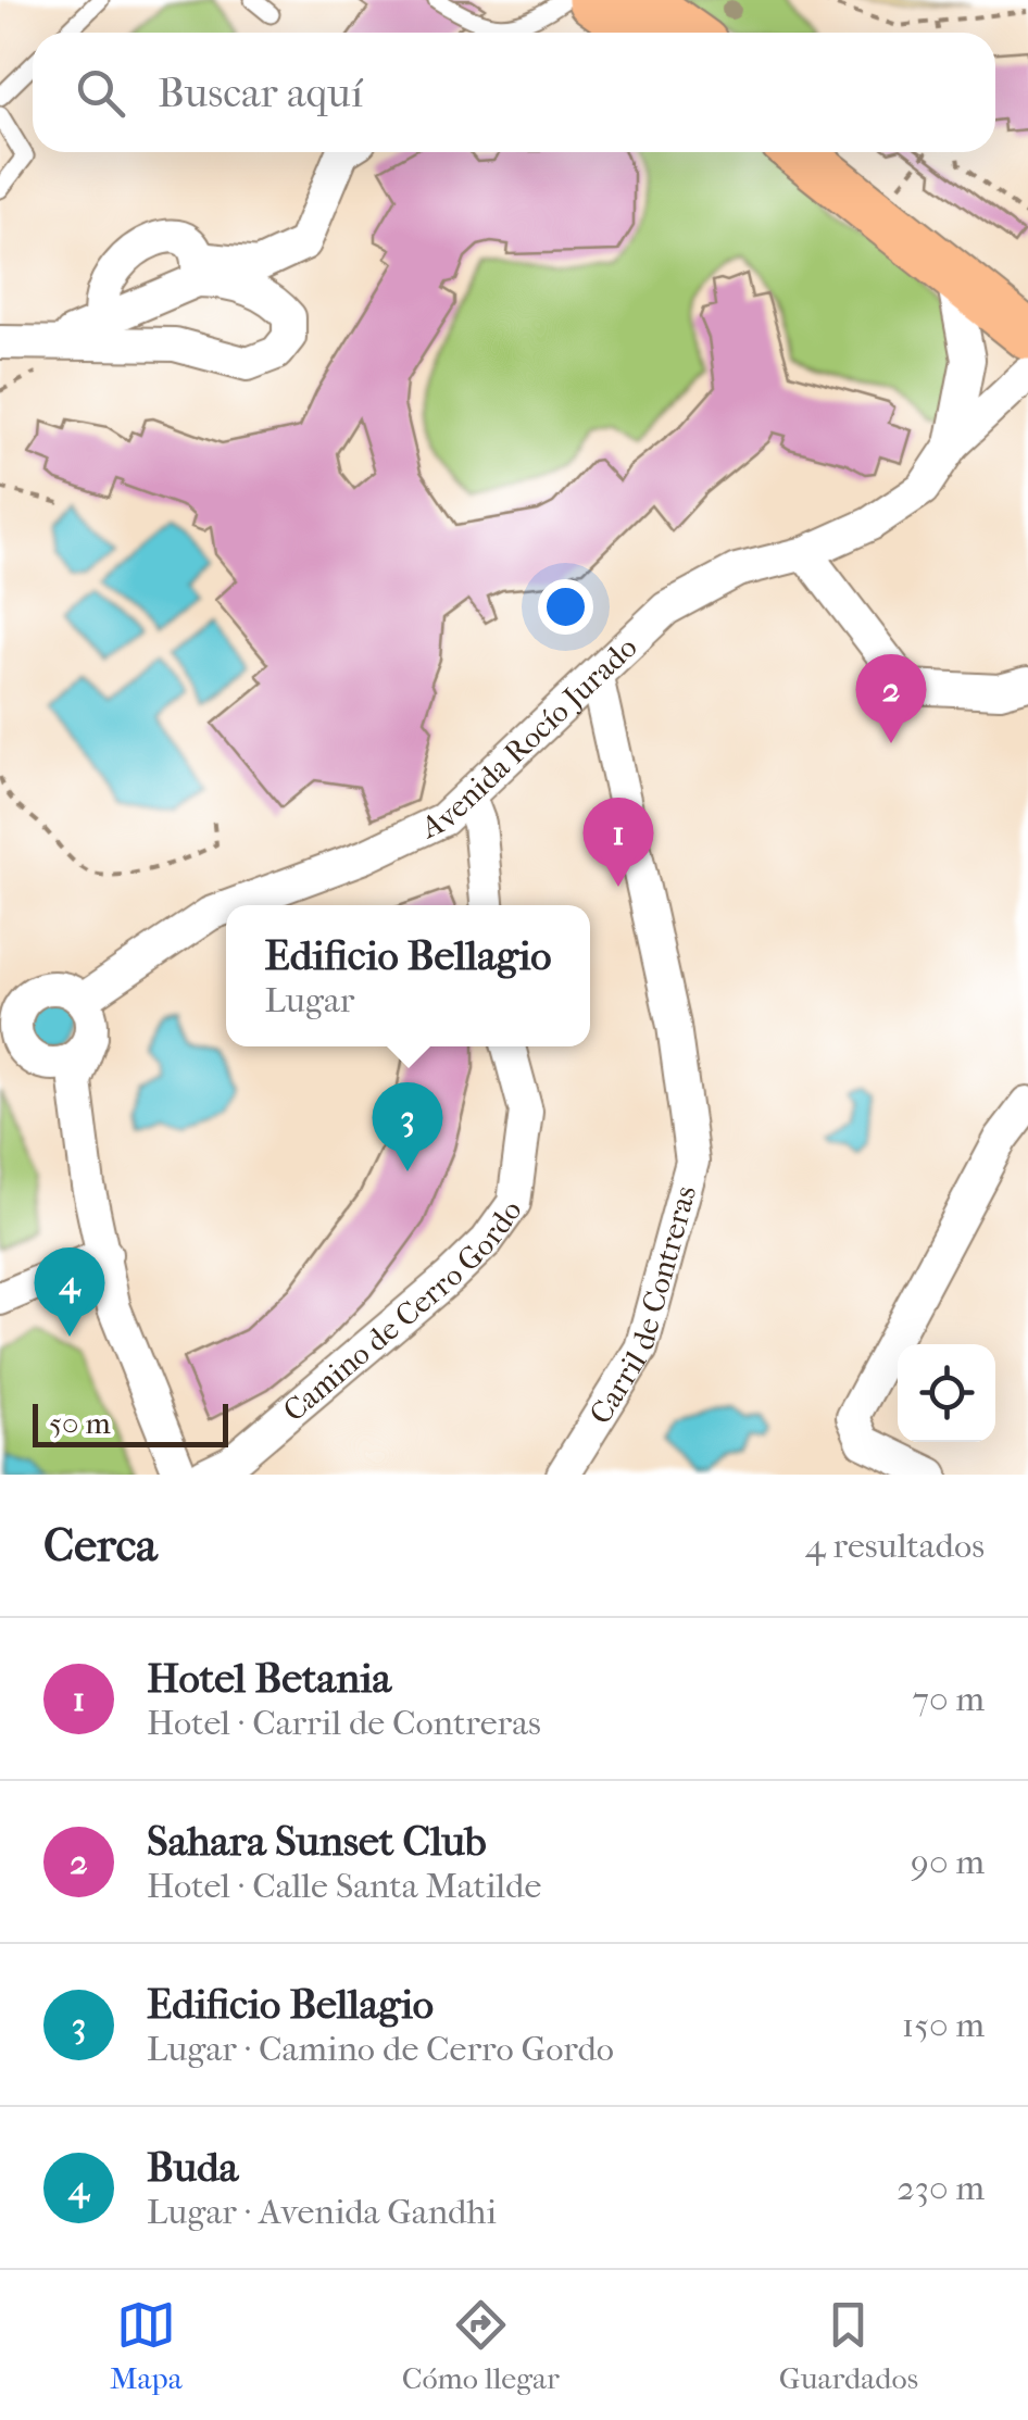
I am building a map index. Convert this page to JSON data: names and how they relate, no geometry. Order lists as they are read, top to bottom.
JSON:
{
  "streets": {
    "street": ["Avenida Rocío Jurado", "Carril de Contreras", "Camino de Cerro Gordo"]
  },
  "crossings": [
    ["Avenida Rocío Jurado", "Carril de Contreras"]
  ],
  "scale_bar": "50 m",
  "page": {
    "search": "Buscar aquí",
    "pins": [
      "2",
      "1",
      "3",
      "4"
    ],
    "popup": ["Edificio Bellagio", "Lugar"],
    "scale": "50 m",
    "heading": ["Cerca", "4 resultados"],
    "list": [
      {
        "mark": "1",
        "name": "Hotel Betania",
        "note": "Hotel · Carril de Contreras",
        "value": "70 m"
      },
      {
        "mark": "2",
        "name": "Sahara Sunset Club",
        "note": "Hotel · Calle Santa Matilde",
        "value": "90 m"
      },
      {
        "mark": "3",
        "name": "Edificio Bellagio",
        "note": "Lugar · Camino de Cerro Gordo",
        "value": "150 m"
      },
      {
        "mark": "4",
        "name": "Buda",
        "note": "Lugar · Avenida Gandhi",
        "value": "230 m"
      }
    ],
    "nav": ["Mapa", "Cómo llegar", "Guardados"]
  }
}
